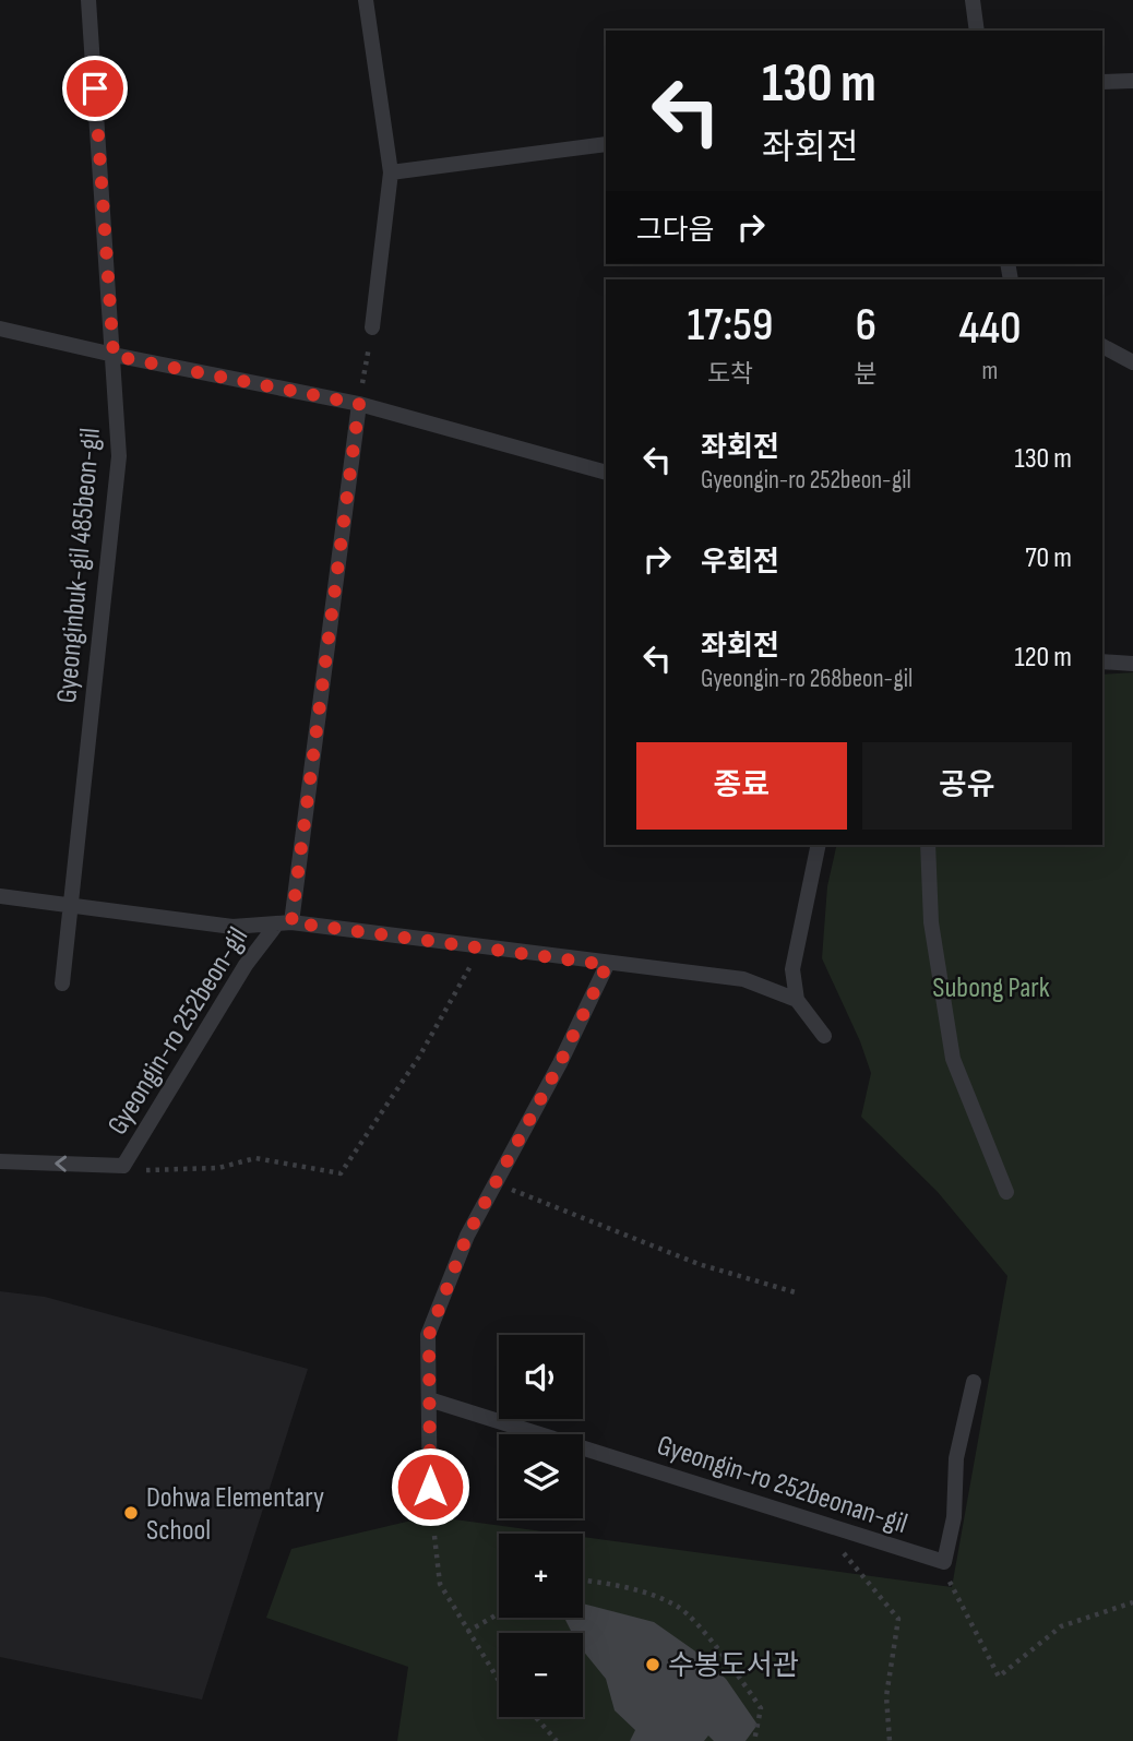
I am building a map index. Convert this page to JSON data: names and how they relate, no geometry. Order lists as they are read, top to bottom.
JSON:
{
  "streets": {
    "lane": ["Gyeonginbuk-gil 485beon-gil", "Gyeongin-ro 252beon-gil", "Gyeongin-ro 252beonan-gil"]
  },
  "crossings": [
    ["Gyeonginbuk-gil 485beon-gil", "Gyeongin-ro 252beon-gil"]
  ],
  "parks": ["Subong Park"],
  "places": ["Dohwa Elementary School", "수봉도서관"],
  "page": {
    "turn": ["130 m", "좌회전"],
    "then": "그다음",
    "eta": [
      "17:59",
      "도착",
      "6",
      "분",
      "440",
      "m"
    ],
    "list": [
      {
        "name": "좌회전",
        "note": "Gyeongin-ro 252beon-gil",
        "value": "130 m"
      },
      {
        "name": "우회전",
        "value": "70 m"
      },
      {
        "name": "좌회전",
        "note": "Gyeongin-ro 268beon-gil",
        "value": "120 m"
      }
    ],
    "buttons": ["종료", "공유"],
    "map_buttons": ["+", "−"]
  }
}
